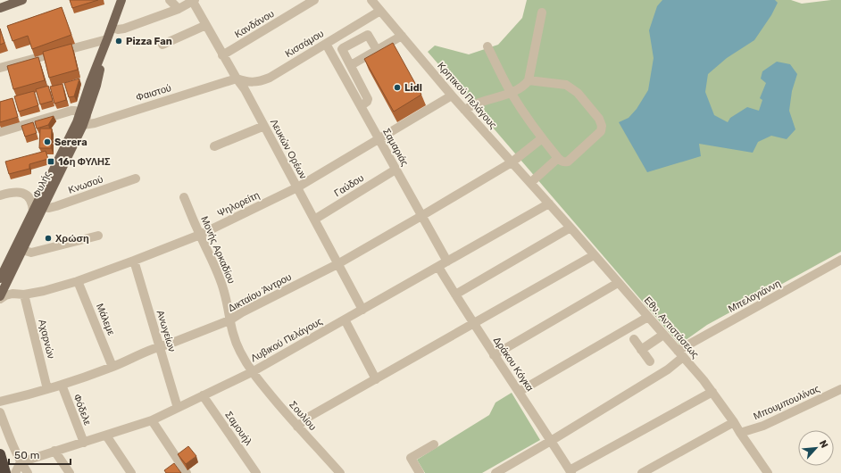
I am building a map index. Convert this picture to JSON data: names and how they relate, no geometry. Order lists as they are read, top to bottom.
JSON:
{
  "streets": {
    "main road": ["Φυλής"],
    "street": [
      "Κανδάνου",
      "Κισσάμου",
      "Φαιστού",
      "Κρητικού Πελάγους",
      "Σαμαριάς",
      "Λευκών Ορέων",
      "Κνωσού",
      "Γαύδου",
      "Ψηλορείτη",
      "Μονής Αρκαδίου",
      "Δικταίου Άντρου",
      "Μπελογιάννη",
      "Μάλεμε",
      "Εθν. Αντιστάσεως",
      "Ανωγείων",
      "Αχαρνών",
      "Λυβικού Πελάγους",
      "Δράκου Κόγκα",
      "Μπουμπουλίνας",
      "Φόδελε",
      "Σουλίου",
      "Σαμουήλ"
    ]
  },
  "crossings": [
    ["Κανδάνου", "Λευκών Ορέων"],
    ["Κισσάμου", "Φαιστού"],
    ["Κισσάμου", "Κρητικού Πελάγους"],
    ["Κισσάμου", "Σαμαριάς"],
    ["Κισσάμου", "Λευκών Ορέων"],
    ["Φαιστού", "Λευκών Ορέων"],
    ["Φαιστού", "Φυλής"],
    ["Κρητικού Πελάγους", "Ψηλορείτη"],
    ["Κρητικού Πελάγους", "Δικταίου Άντρου"],
    ["Κρητικού Πελάγους", "Εθν. Αντιστάσεως"],
    ["Κρητικού Πελάγους", "Λυβικού Πελάγους"],
    ["Σαμαριάς", "Γαύδου"],
    ["Σαμαριάς", "Ψηλορείτη"],
    ["Σαμαριάς", "Δικταίου Άντρου"],
    ["Σαμαριάς", "Λυβικού Πελάγους"],
    ["Λευκών Ορέων", "Γαύδου"],
    ["Λευκών Ορέων", "Ψηλορείτη"],
    ["Λευκών Ορέων", "Δικταίου Άντρου"],
    ["Λευκών Ορέων", "Λυβικού Πελάγους"],
    ["Φυλής", "Κνωσού"],
    ["Φυλής", "Ψηλορείτη"],
    ["Ψηλορείτη", "Μονής Αρκαδίου"],
    ["Ψηλορείτη", "Μάλεμε"],
    ["Ψηλορείτη", "Ανωγείων"],
    ["Ψηλορείτη", "Αχαρνών"],
    ["Μονής Αρκαδίου", "Δικταίου Άντρου"],
    ["Μονής Αρκαδίου", "Λυβικού Πελάγους"],
    ["Μονής Αρκαδίου", "Σουλίου"],
    ["Δικταίου Άντρου", "Μάλεμε"],
    ["Δικταίου Άντρου", "Ανωγείων"],
    ["Δικταίου Άντρου", "Αχαρνών"],
    ["Δικταίου Άντρου", "Φόδελε"],
    ["Μπελογιάννη", "Εθν. Αντιστάσεως"],
    ["Μπελογιάννη", "Δράκου Κόγκα"],
    ["Εθν. Αντιστάσεως", "Λυβικού Πελάγους"],
    ["Εθν. Αντιστάσεως", "Μπουμπουλίνας"],
    ["Ανωγείων", "Λυβικού Πελάγους"],
    ["Λυβικού Πελάγους", "Δράκου Κόγκα"],
    ["Λυβικού Πελάγους", "Φόδελε"],
    ["Λυβικού Πελάγους", "Σουλίου"],
    ["Λυβικού Πελάγους", "Σαμουήλ"]
  ],
  "places": {
    "other": [
      "Pizza Fan",
      "Lidl",
      "Serera",
      "Χρώση"
    ],
    "transit": ["16η ΦΥΛΗΣ"]
  },
  "scale_bar": "50 m",
  "north": "top right"
}
